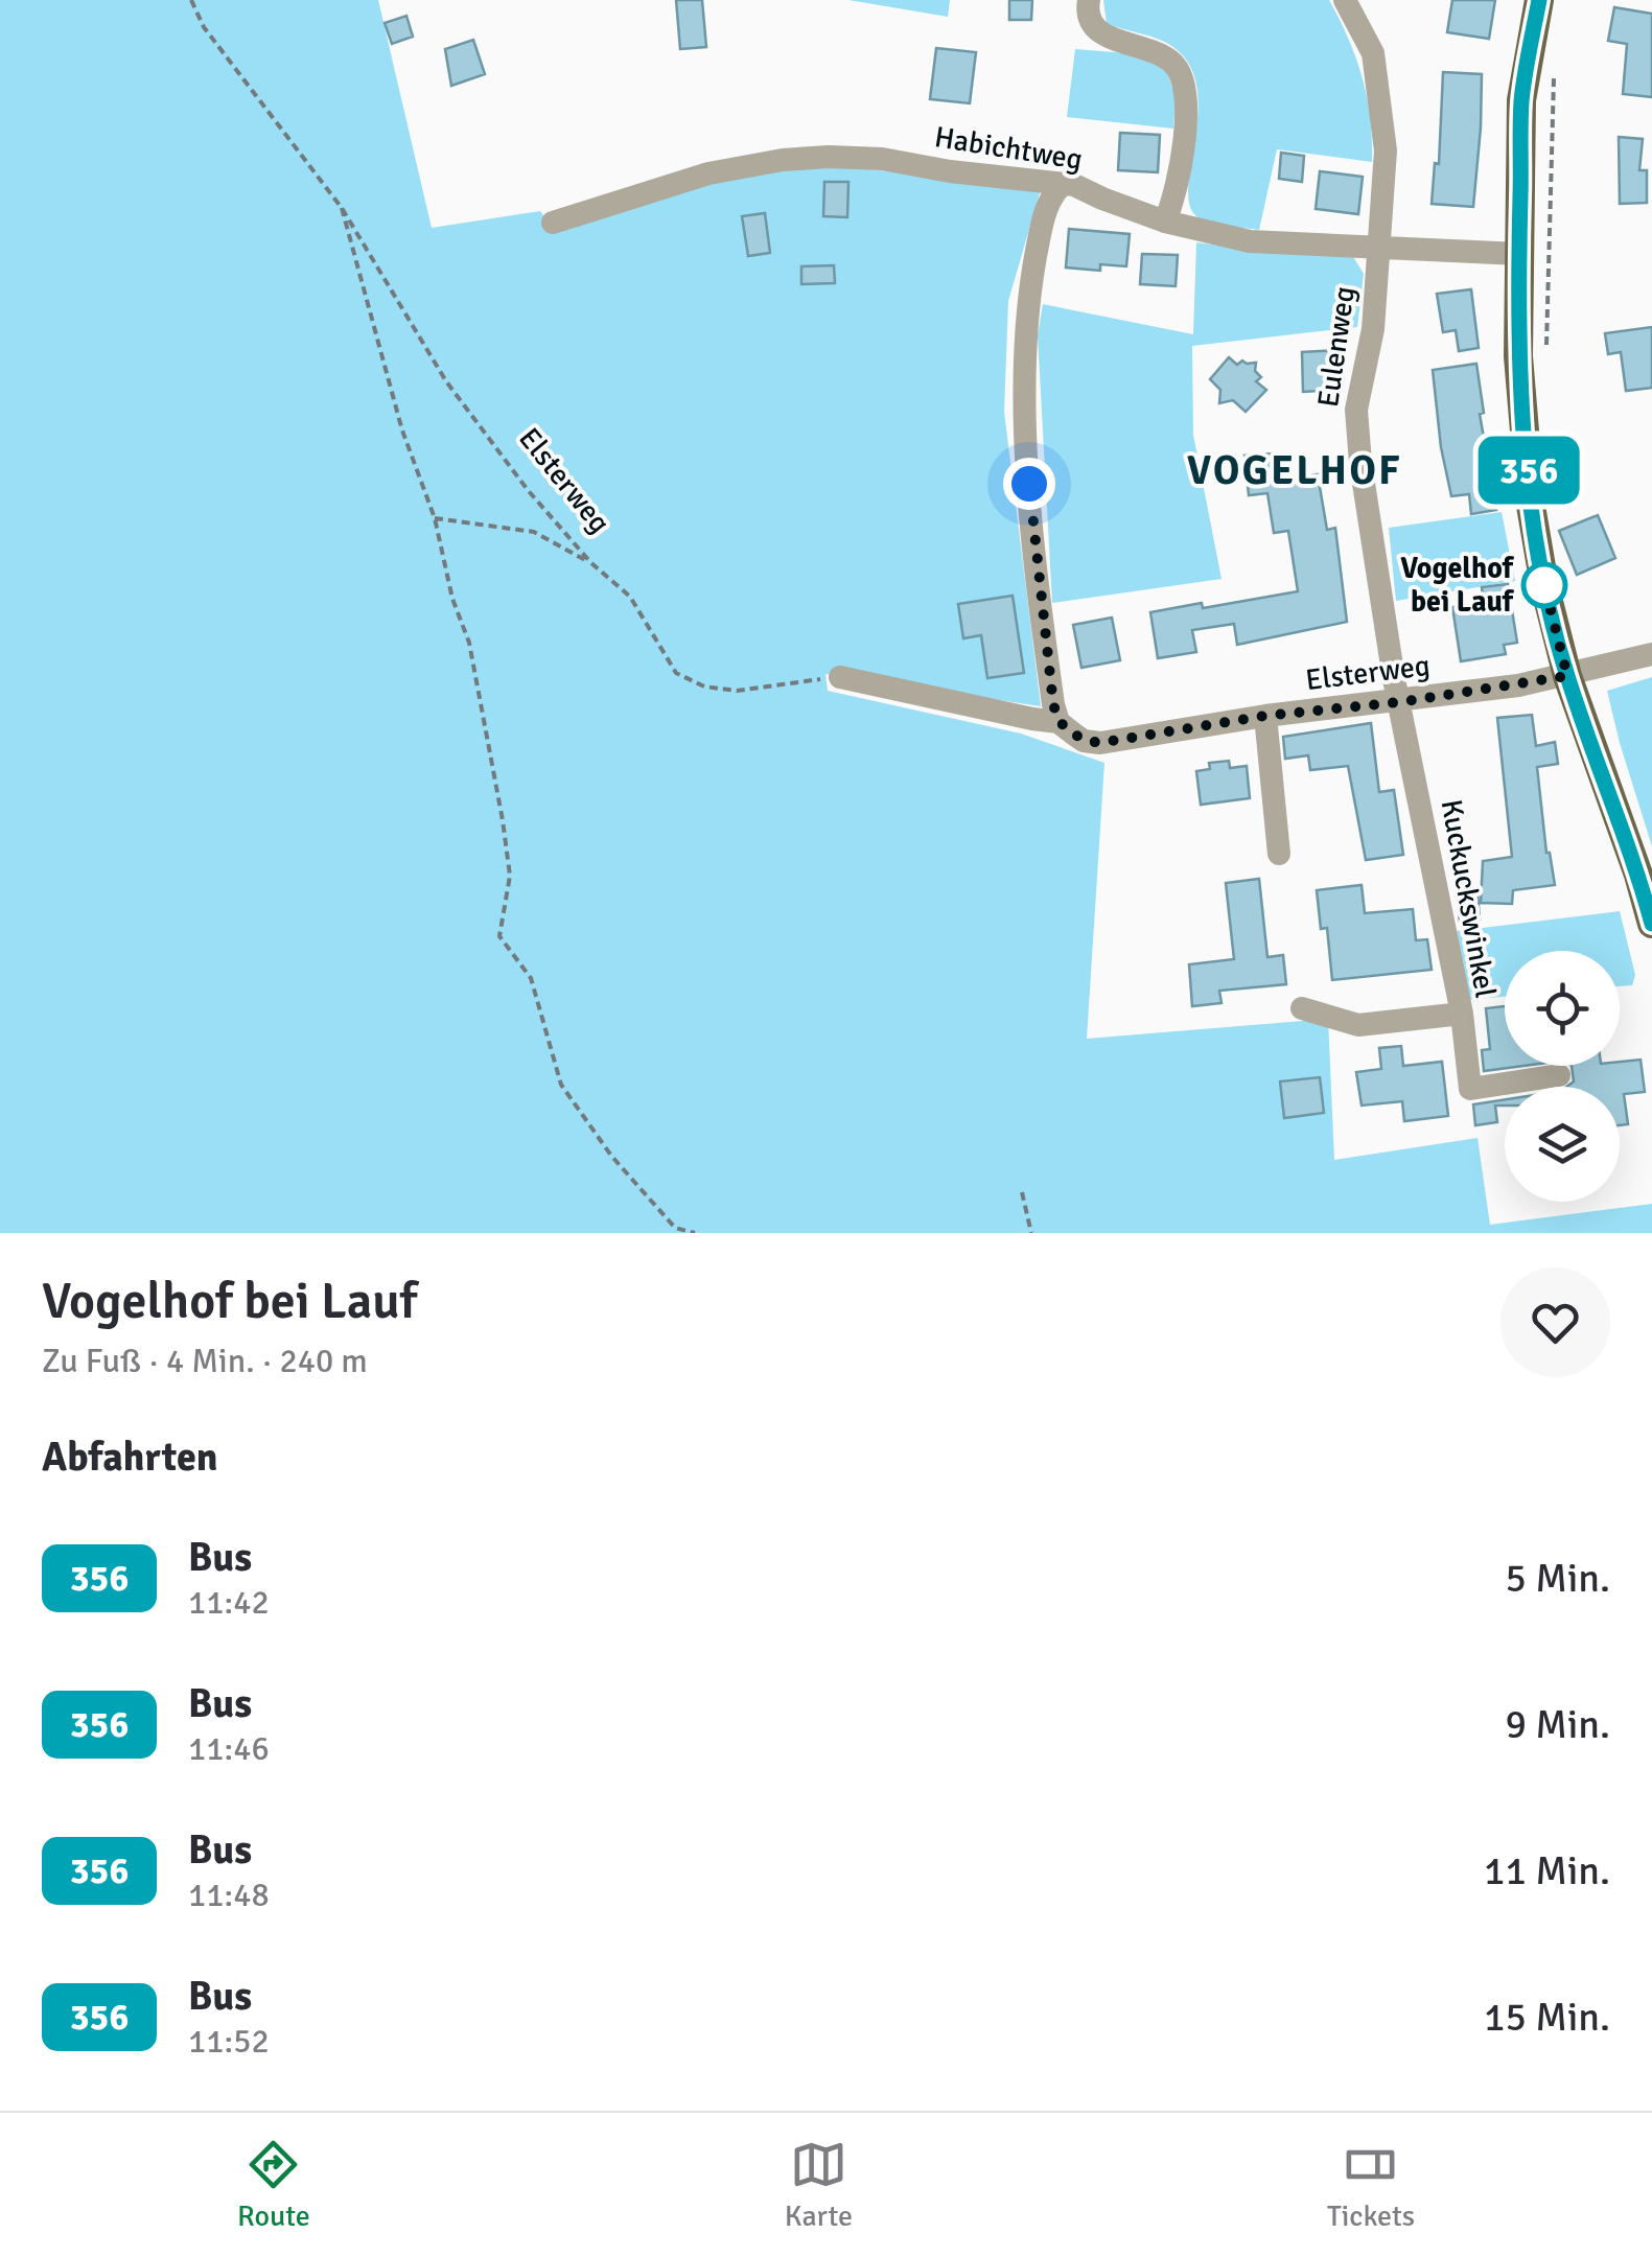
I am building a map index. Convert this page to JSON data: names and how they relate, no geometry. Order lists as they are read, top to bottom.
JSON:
{
  "streets": {
    "street": [
      "Habichtweg",
      "Eulenweg",
      "Elsterweg",
      "Kuckuckswinkel"
    ]
  },
  "crossings": [
    ["Habichtweg", "Eulenweg"],
    ["Eulenweg", "Elsterweg"],
    ["Eulenweg", "Kuckuckswinkel"],
    ["Elsterweg", "Kuckuckswinkel"]
  ],
  "districts": ["VOGELHOF"],
  "places": ["Vogelhof bei Lauf"],
  "lines": ["bus line 356"],
  "page": {
    "on_map": "356",
    "heading": [
      ["Vogelhof bei Lauf", "Zu Fuß · 4 Min. · 240 m"],
      "Abfahrten"
    ],
    "list": [
      {
        "mark": "356",
        "name": "Bus",
        "note": "11:42",
        "value": "5 Min."
      },
      {
        "mark": "356",
        "name": "Bus",
        "note": "11:46",
        "value": "9 Min."
      },
      {
        "mark": "356",
        "name": "Bus",
        "note": "11:48",
        "value": "11 Min."
      },
      {
        "mark": "356",
        "name": "Bus",
        "note": "11:52",
        "value": "15 Min."
      }
    ],
    "tabs": ["Route", "Karte", "Tickets"]
  }
}
